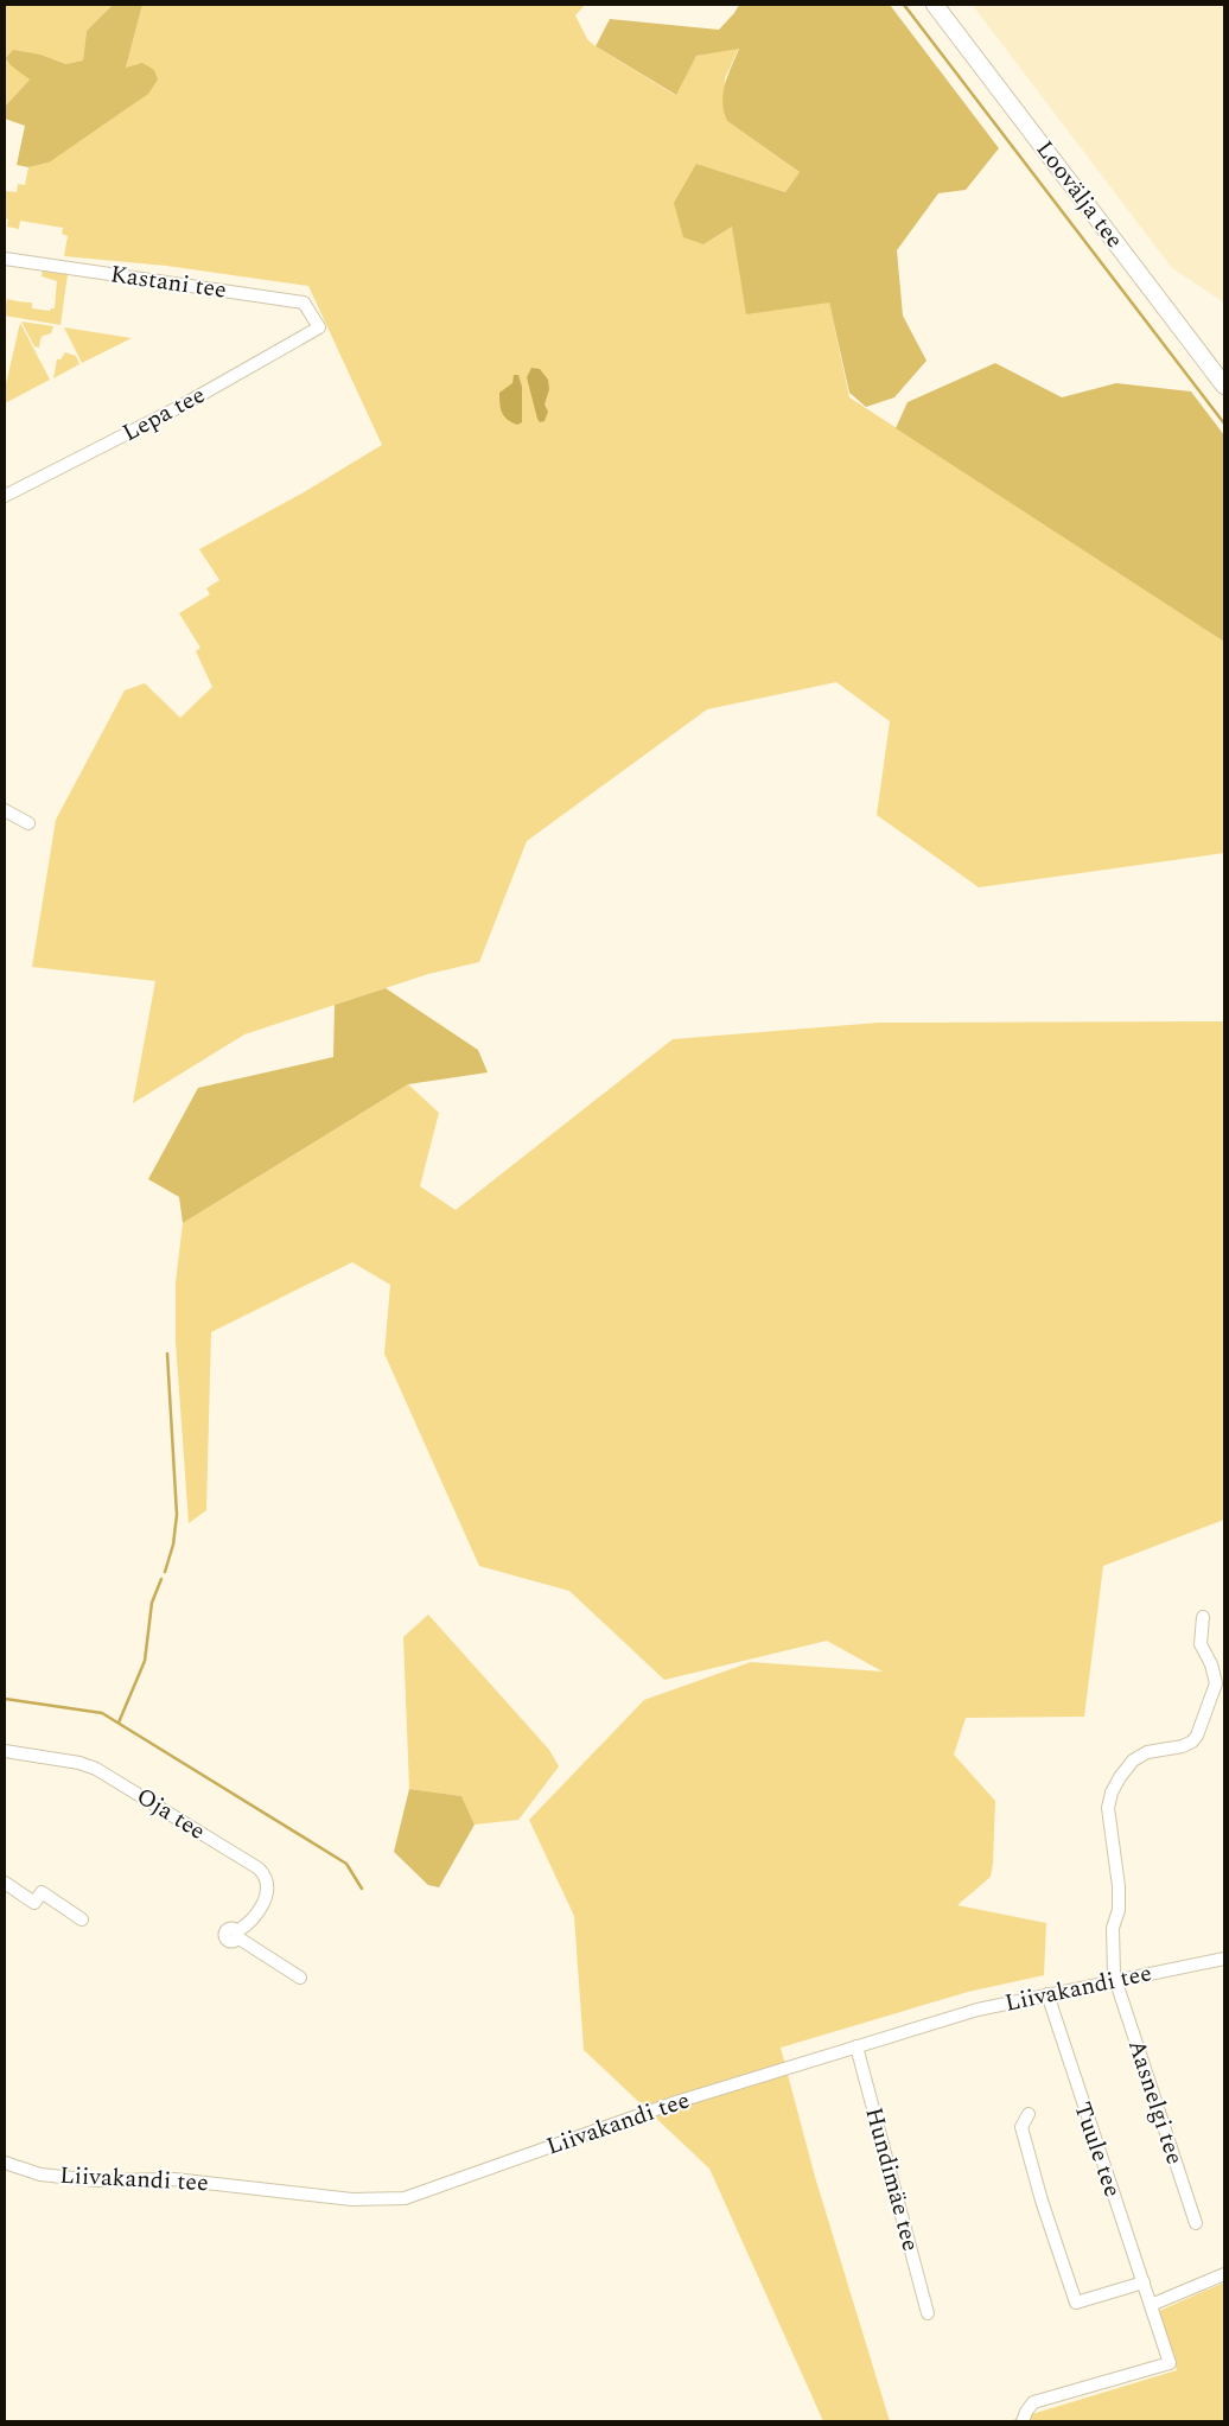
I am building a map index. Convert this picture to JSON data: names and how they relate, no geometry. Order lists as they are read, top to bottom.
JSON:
{
  "streets": {
    "street": [
      "Loovälja tee",
      "Kastani tee",
      "Lepa tee",
      "Oja tee",
      "Liivakandi tee",
      "Aasnelgi tee",
      "Tuule tee",
      "Hundimäe tee"
    ]
  },
  "crossings": [
    ["Kastani tee", "Lepa tee"],
    ["Liivakandi tee", "Aasnelgi tee"],
    ["Liivakandi tee", "Tuule tee"],
    ["Liivakandi tee", "Hundimäe tee"]
  ]
}
